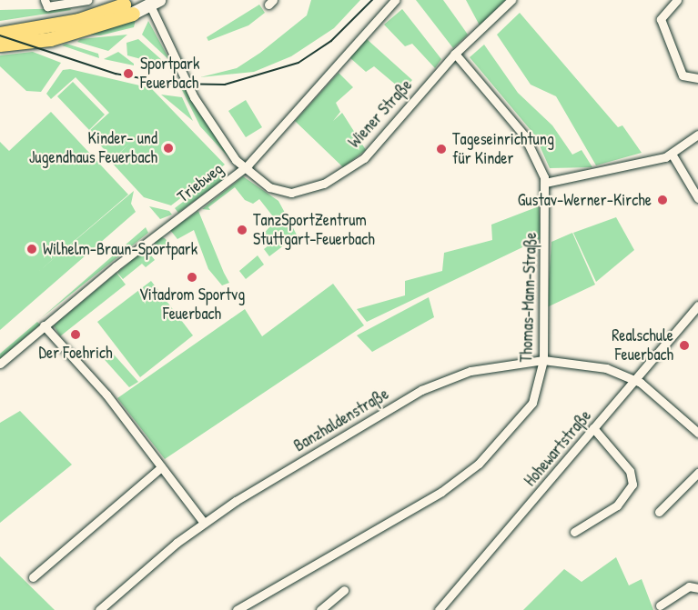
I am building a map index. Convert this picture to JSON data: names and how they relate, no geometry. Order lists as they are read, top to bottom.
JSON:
{
  "streets": {
    "street": [
      "Wiener Straße",
      "Triebweg",
      "Thomas-Mann-Straße",
      "Banzhaldenstraße",
      "Hohewartstraße"
    ]
  },
  "crossings": [
    ["Wiener Straße", "Triebweg"],
    ["Wiener Straße", "Thomas-Mann-Straße"],
    ["Thomas-Mann-Straße", "Banzhaldenstraße"],
    ["Banzhaldenstraße", "Hohewartstraße"]
  ],
  "places": [
    "Sportpark Feuerbach",
    "Kinder- und Jugendhaus Feuerbach",
    "Tageseinrichtung für Kinder",
    "Gustav-Werner-Kirche",
    "TanzSportZentrum Stuttgart-Feuerbach",
    "Wilhelm-Braun-Sportpark",
    "Vitadrom Sportvg Feuerbach",
    "Der Foehrich",
    "Realschule Feuerbach"
  ]
}
